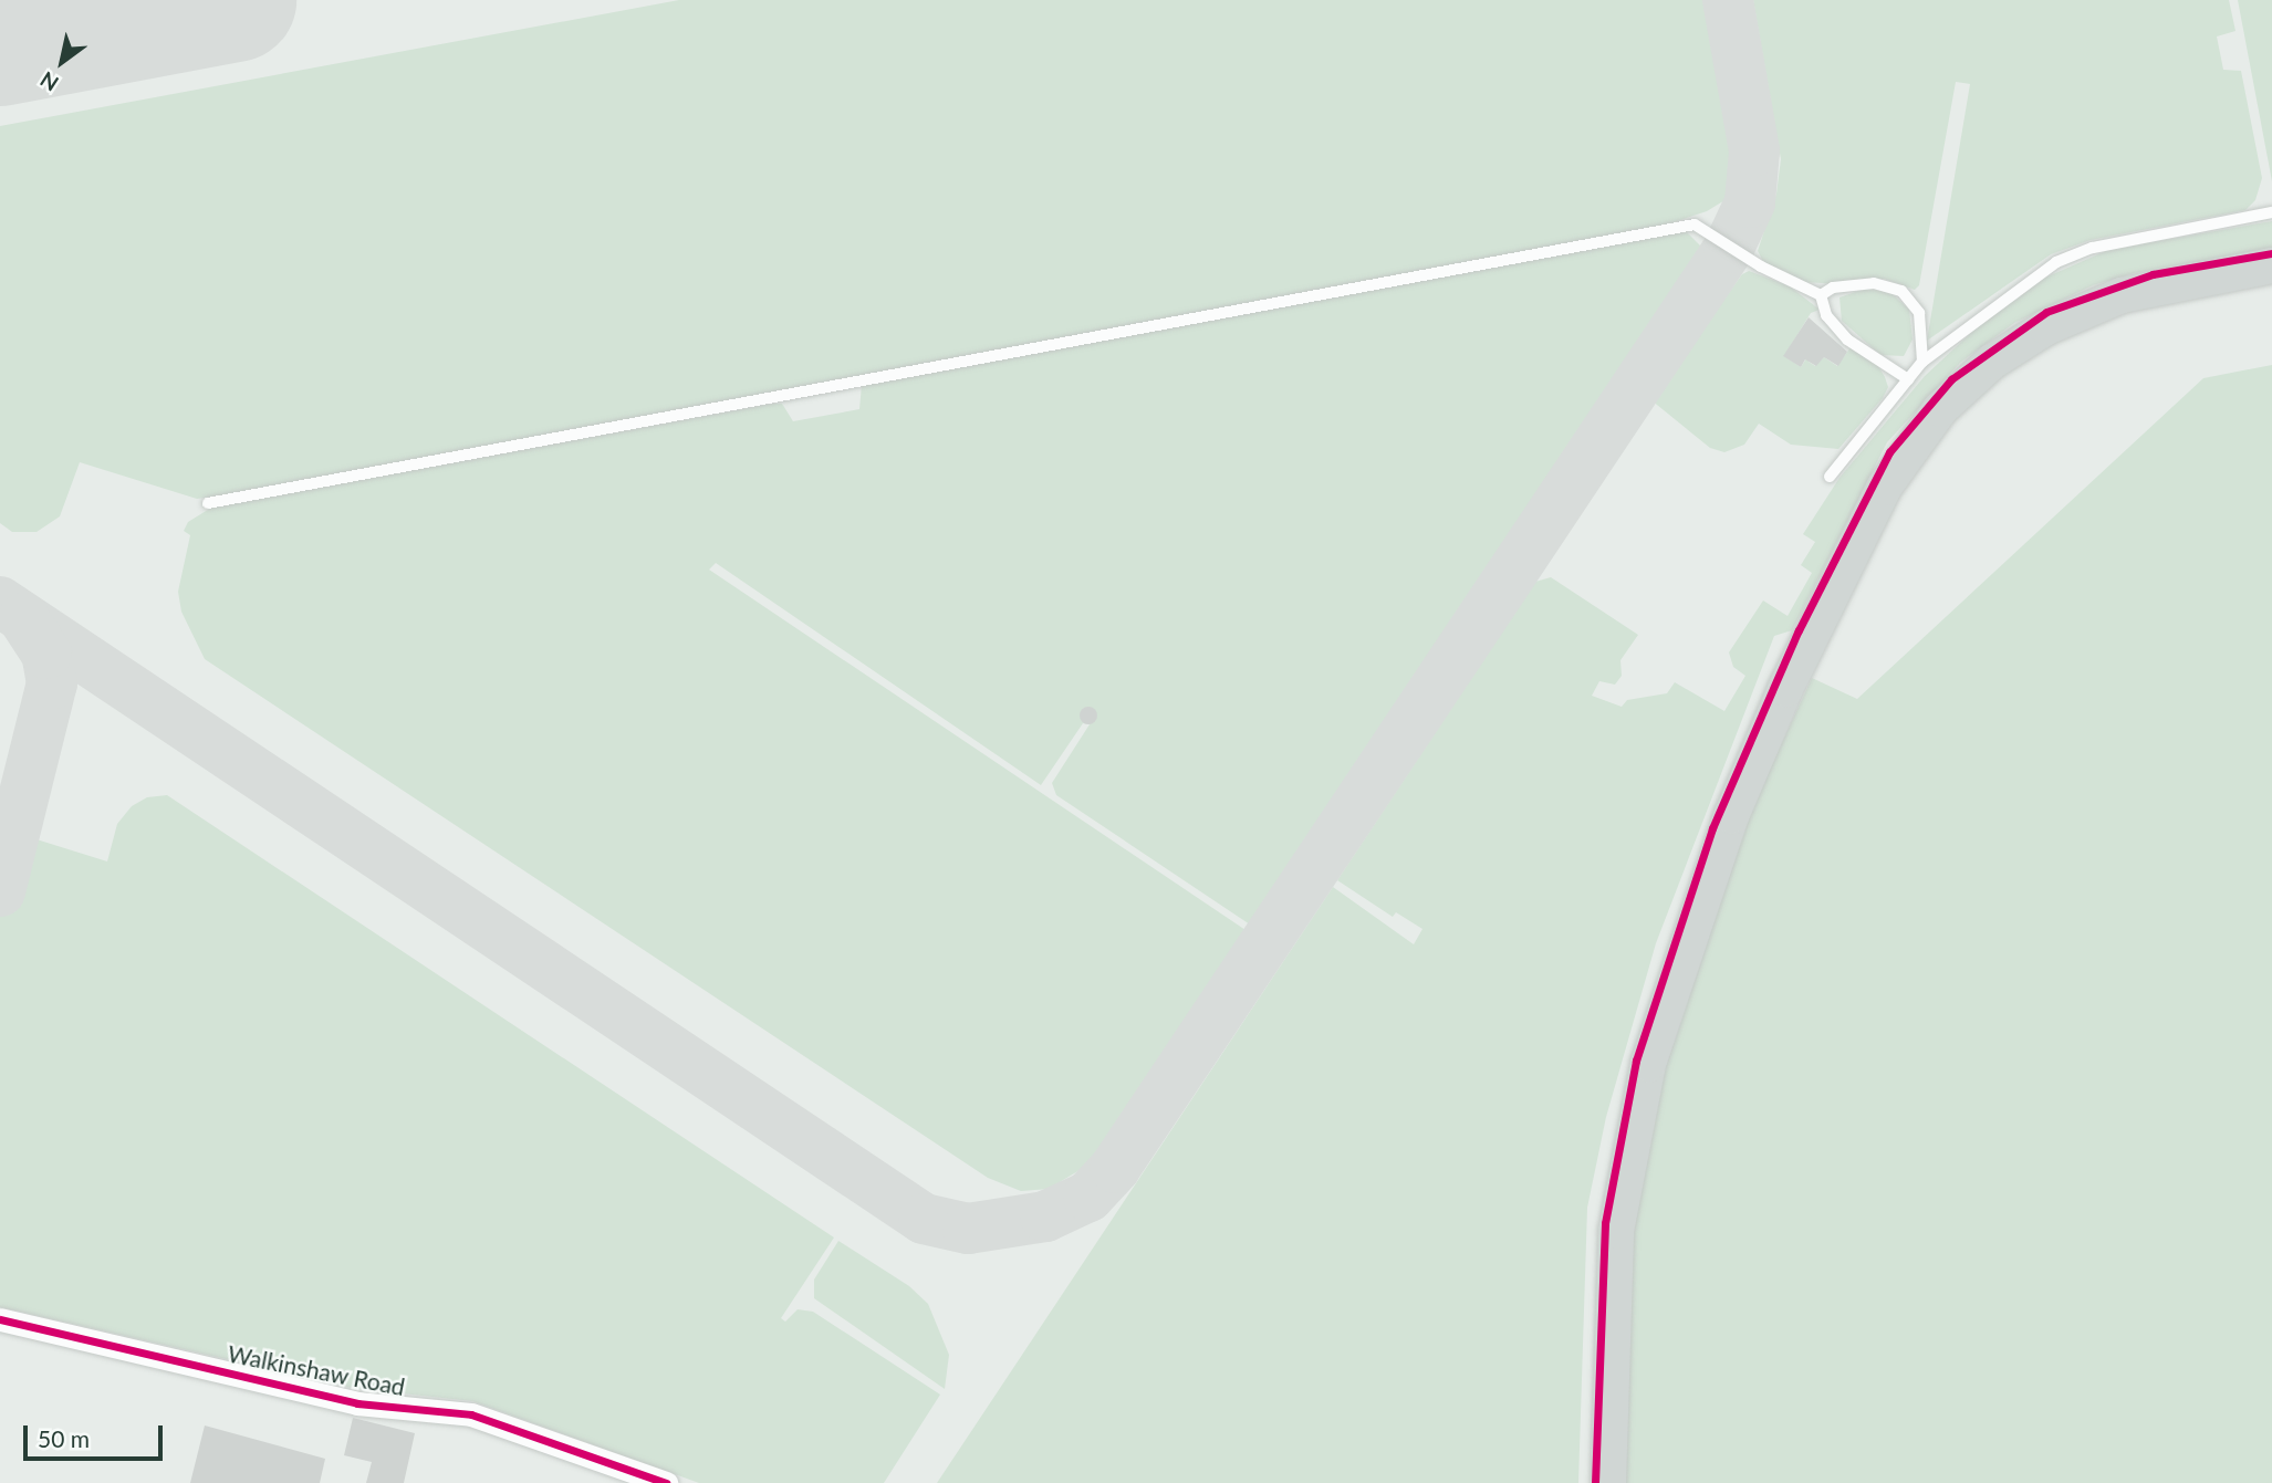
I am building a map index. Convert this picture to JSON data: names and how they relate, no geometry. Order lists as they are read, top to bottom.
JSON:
{
  "streets": {
    "street": ["Walkinshaw Road"]
  },
  "scale_bar": "50 m",
  "north": "bottom left"
}
